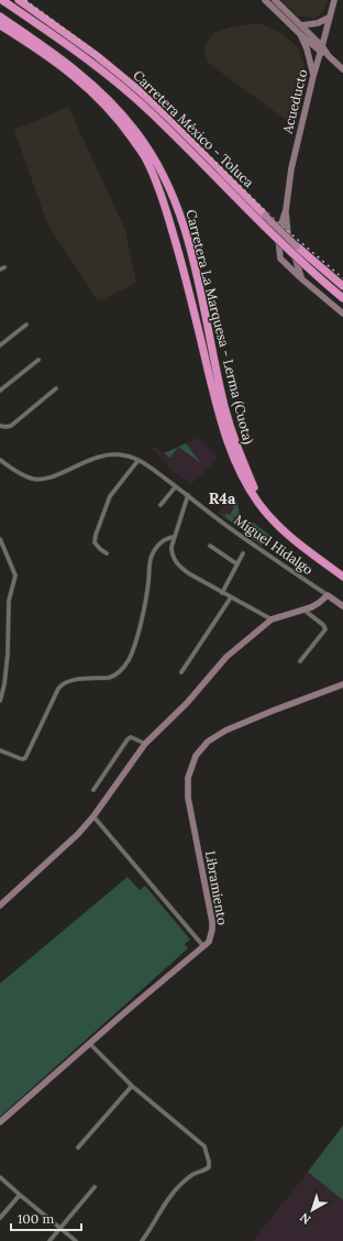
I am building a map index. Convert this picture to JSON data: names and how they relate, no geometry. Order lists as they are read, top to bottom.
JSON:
{
  "streets": {
    "highway": ["Carretera México - Toluca", "Carretera La Marquesa - Lerma (Cuota)"],
    "main road": ["Acueducto", "Libramiento"],
    "street": ["Miguel Hidalgo"]
  },
  "districts": ["R4a"],
  "scale_bar": "100 m",
  "north": "bottom left"
}
